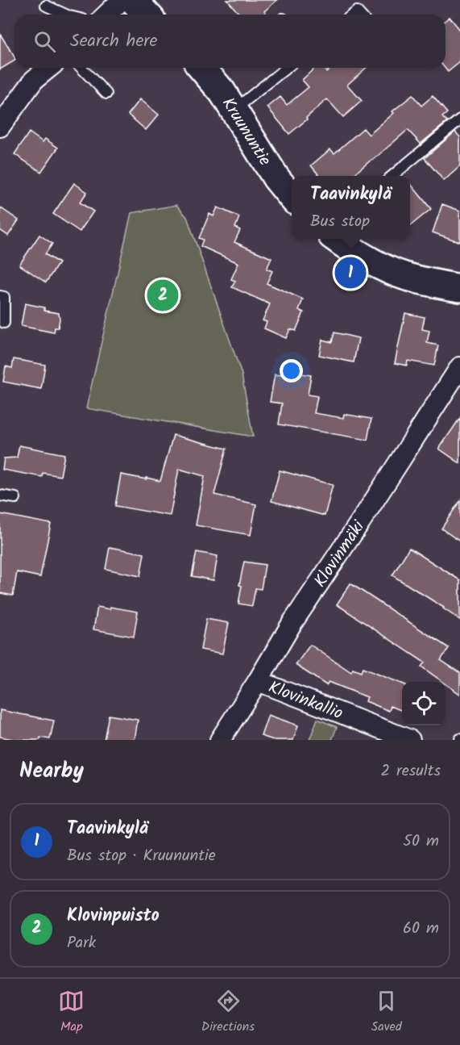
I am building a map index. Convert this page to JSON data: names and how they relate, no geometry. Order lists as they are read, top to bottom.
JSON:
{
  "streets": {
    "street": ["Kruununtie", "Klovinmäki", "Klovinkallio"]
  },
  "crossings": [
    ["Klovinmäki", "Klovinkallio"]
  ],
  "page": {
    "search": "Search here",
    "popup": ["Taavinkylä", "Bus stop"],
    "pins": ["1", "2"],
    "heading": ["Nearby", "2 results"],
    "list": [
      {
        "mark": "1",
        "name": "Taavinkylä",
        "note": "Bus stop · Kruununtie",
        "value": "50 m"
      },
      {
        "mark": "2",
        "name": "Klovinpuisto",
        "note": "Park",
        "value": "60 m"
      }
    ],
    "nav": ["Map", "Directions", "Saved"]
  }
}
